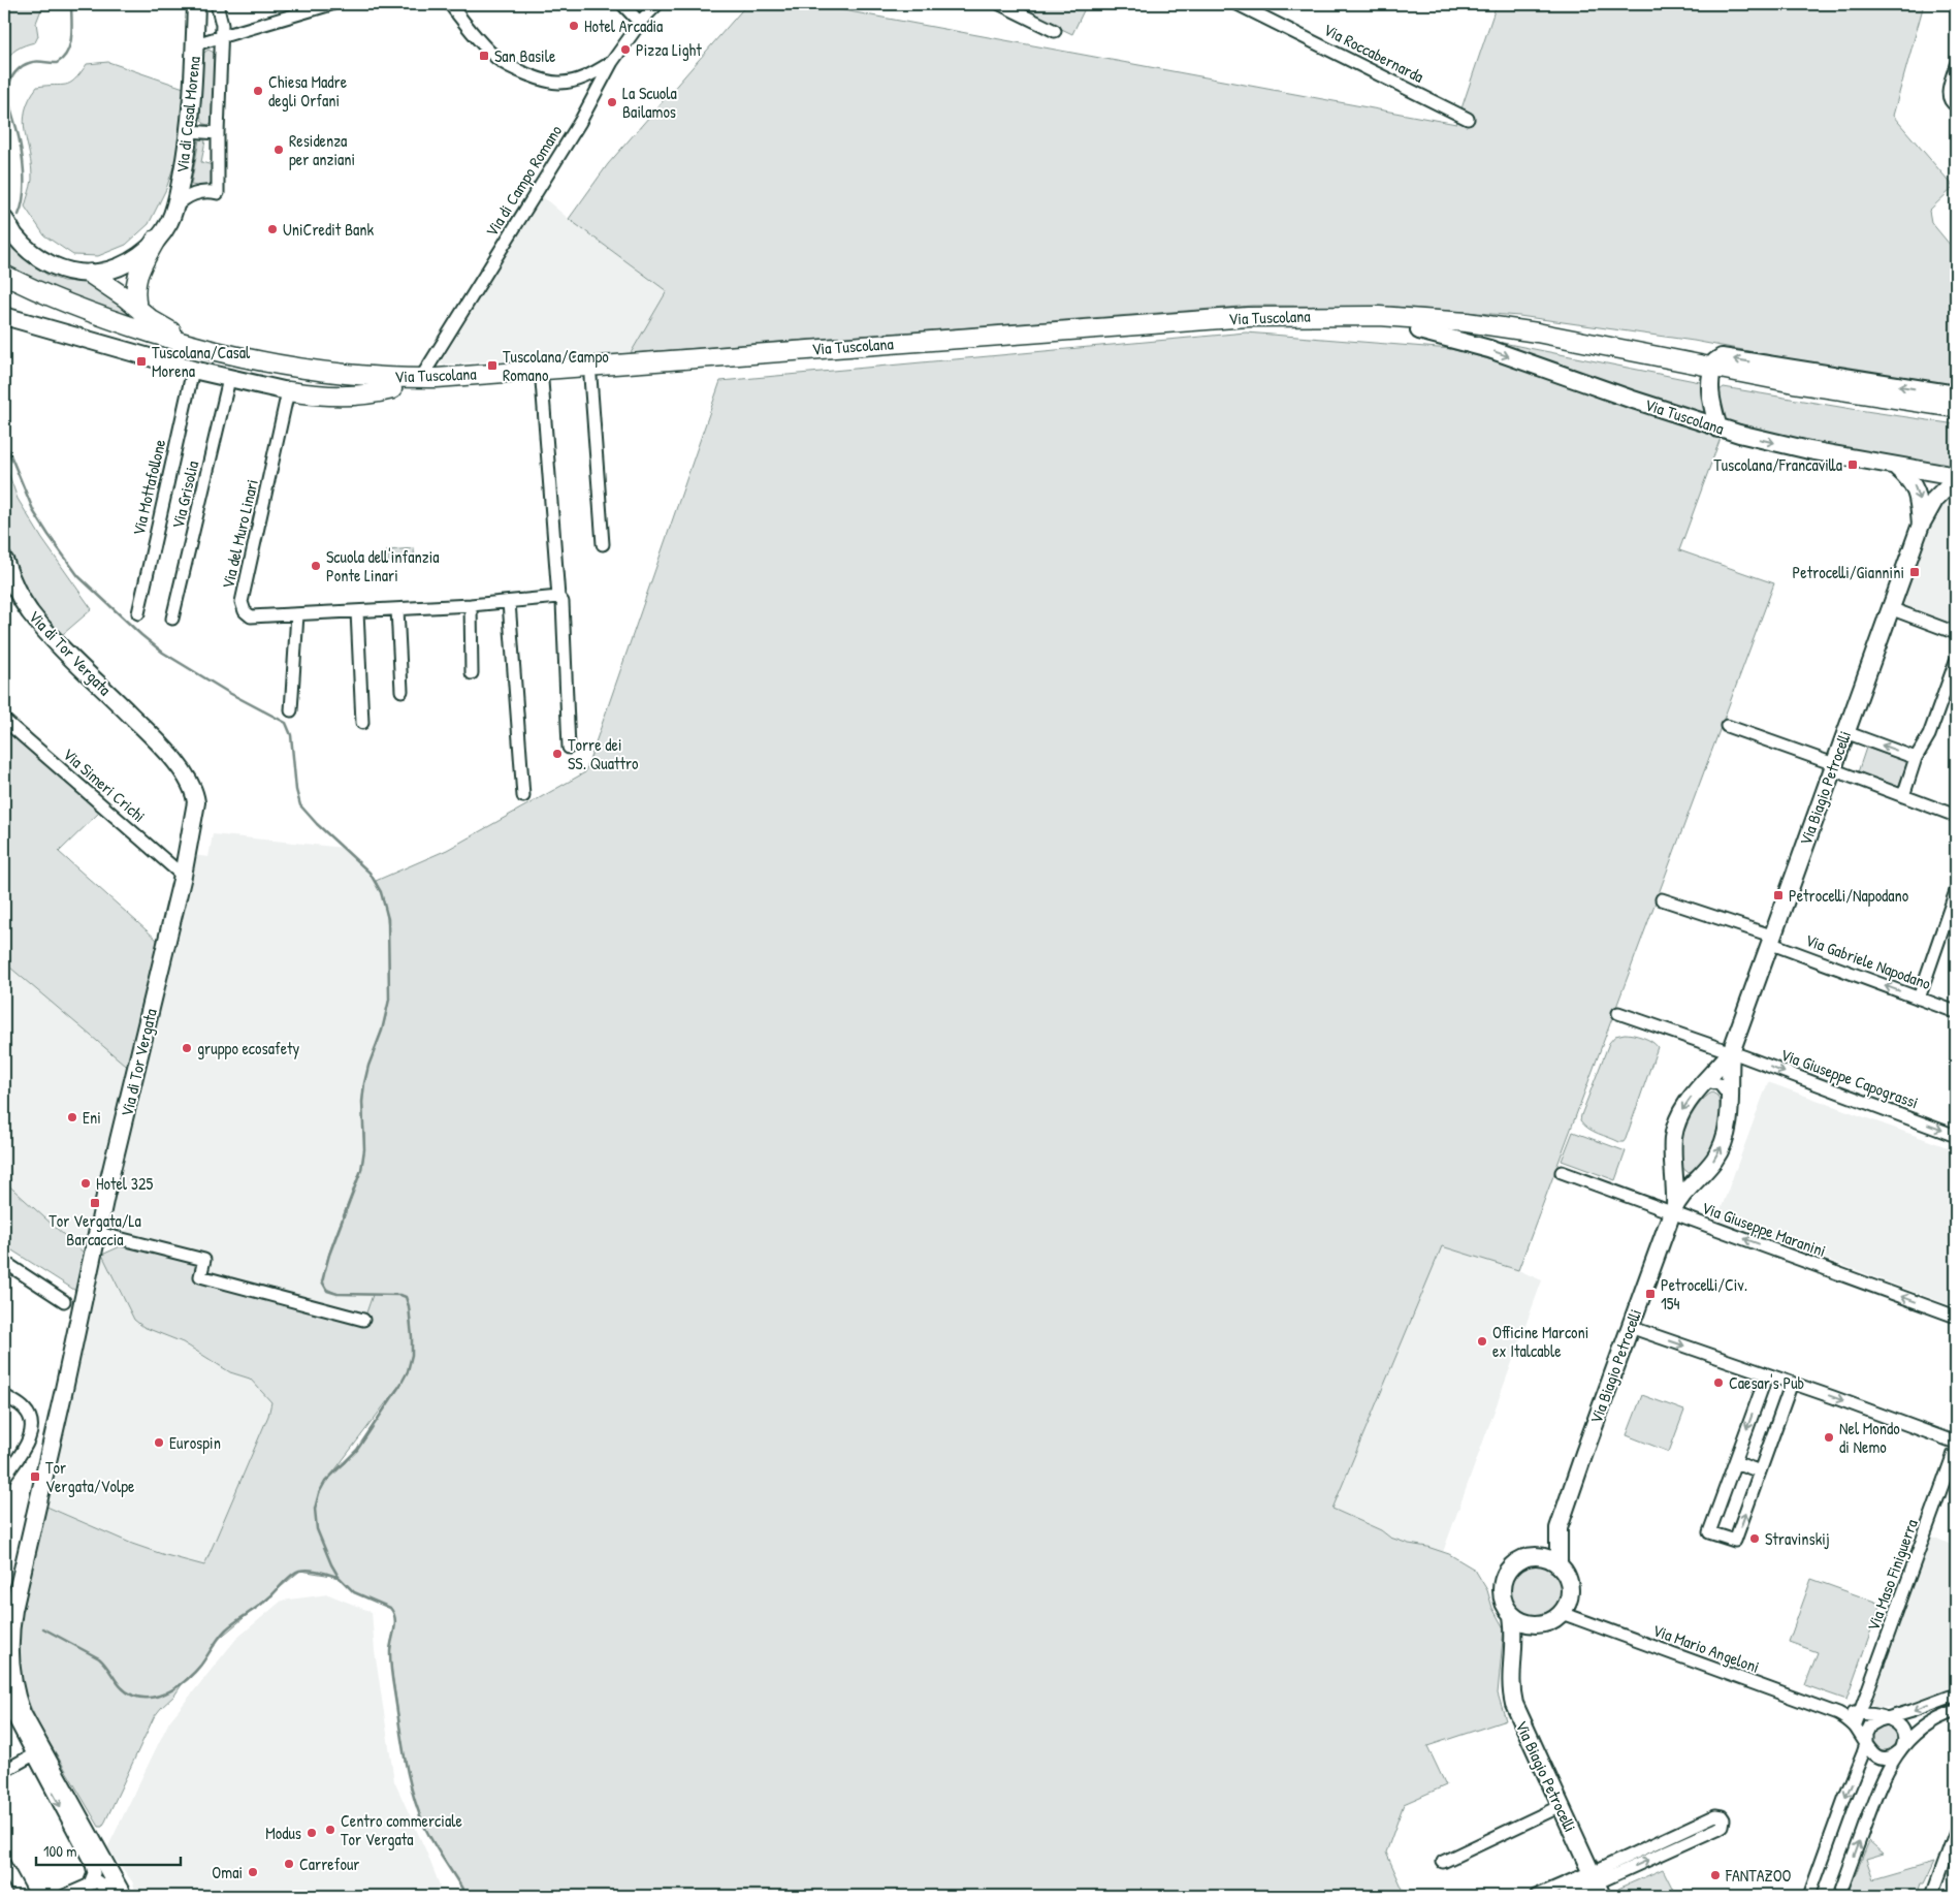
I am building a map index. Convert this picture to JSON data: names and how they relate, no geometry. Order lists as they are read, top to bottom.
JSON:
{
  "streets": {
    "main road": ["Via Tuscolana"],
    "street": [
      "Via Roccabernarda",
      "Via di Casal Morena",
      "Via di Campo Romano",
      "Via Mottafollone",
      "Via Grisolia",
      "Via del Muro Linari",
      "Via di Tor Vergata",
      "Via Simeri Crichi",
      "Via Biagio Petrocelli",
      "Via Gabriele Napodano",
      "Via Giuseppe Capograssi",
      "Via Giuseppe Maranini",
      "Via Maso Finiguerra",
      "Via Mario Angeloni"
    ]
  },
  "crossings": [
    ["Via di Campo Romano", "Via Tuscolana"],
    ["Via Tuscolana", "Via Biagio Petrocelli"],
    ["Via di Tor Vergata", "Via Simeri Crichi"],
    ["Via Biagio Petrocelli", "Via Gabriele Napodano"],
    ["Via Biagio Petrocelli", "Via Giuseppe Capograssi"],
    ["Via Biagio Petrocelli", "Via Giuseppe Maranini"],
    ["Via Biagio Petrocelli", "Via Mario Angeloni"],
    ["Via Maso Finiguerra", "Via Mario Angeloni"]
  ],
  "one_way": ["Via Gabriele Napodano", "Via Giuseppe Capograssi", "Via Giuseppe Maranini"],
  "places": {
    "other": [
      "Hotel Arcadia",
      "Pizza Light",
      "Chiesa Madre degli Orfani",
      "La Scuola Bailamos",
      "Residenza per anziani",
      "UniCredit Bank",
      "Scuola dell'infanzia Ponte Linari",
      "Torre dei SS. Quattro",
      "gruppo ecosafety",
      "Eni",
      "Hotel 325",
      "Officine Marconi ex Italcable",
      "Caesar's Pub",
      "Nel Mondo di Nemo",
      "Eurospin",
      "Stravinskij",
      "Centro commerciale Tor Vergata",
      "Modus",
      "Carrefour",
      "Omai",
      "FANTAZOO"
    ],
    "transit": [
      "San Basile",
      "Tuscolana/Casal Morena",
      "Tuscolana/Campo Romano",
      "Tuscolana/Francavilla",
      "Petrocelli/Giannini",
      "Petrocelli/Napodano",
      "Tor Vergata/La Barcaccia",
      "Petrocelli/Civ. 154",
      "Tor Vergata/Volpe"
    ]
  },
  "scale_bar": "100 m"
}
